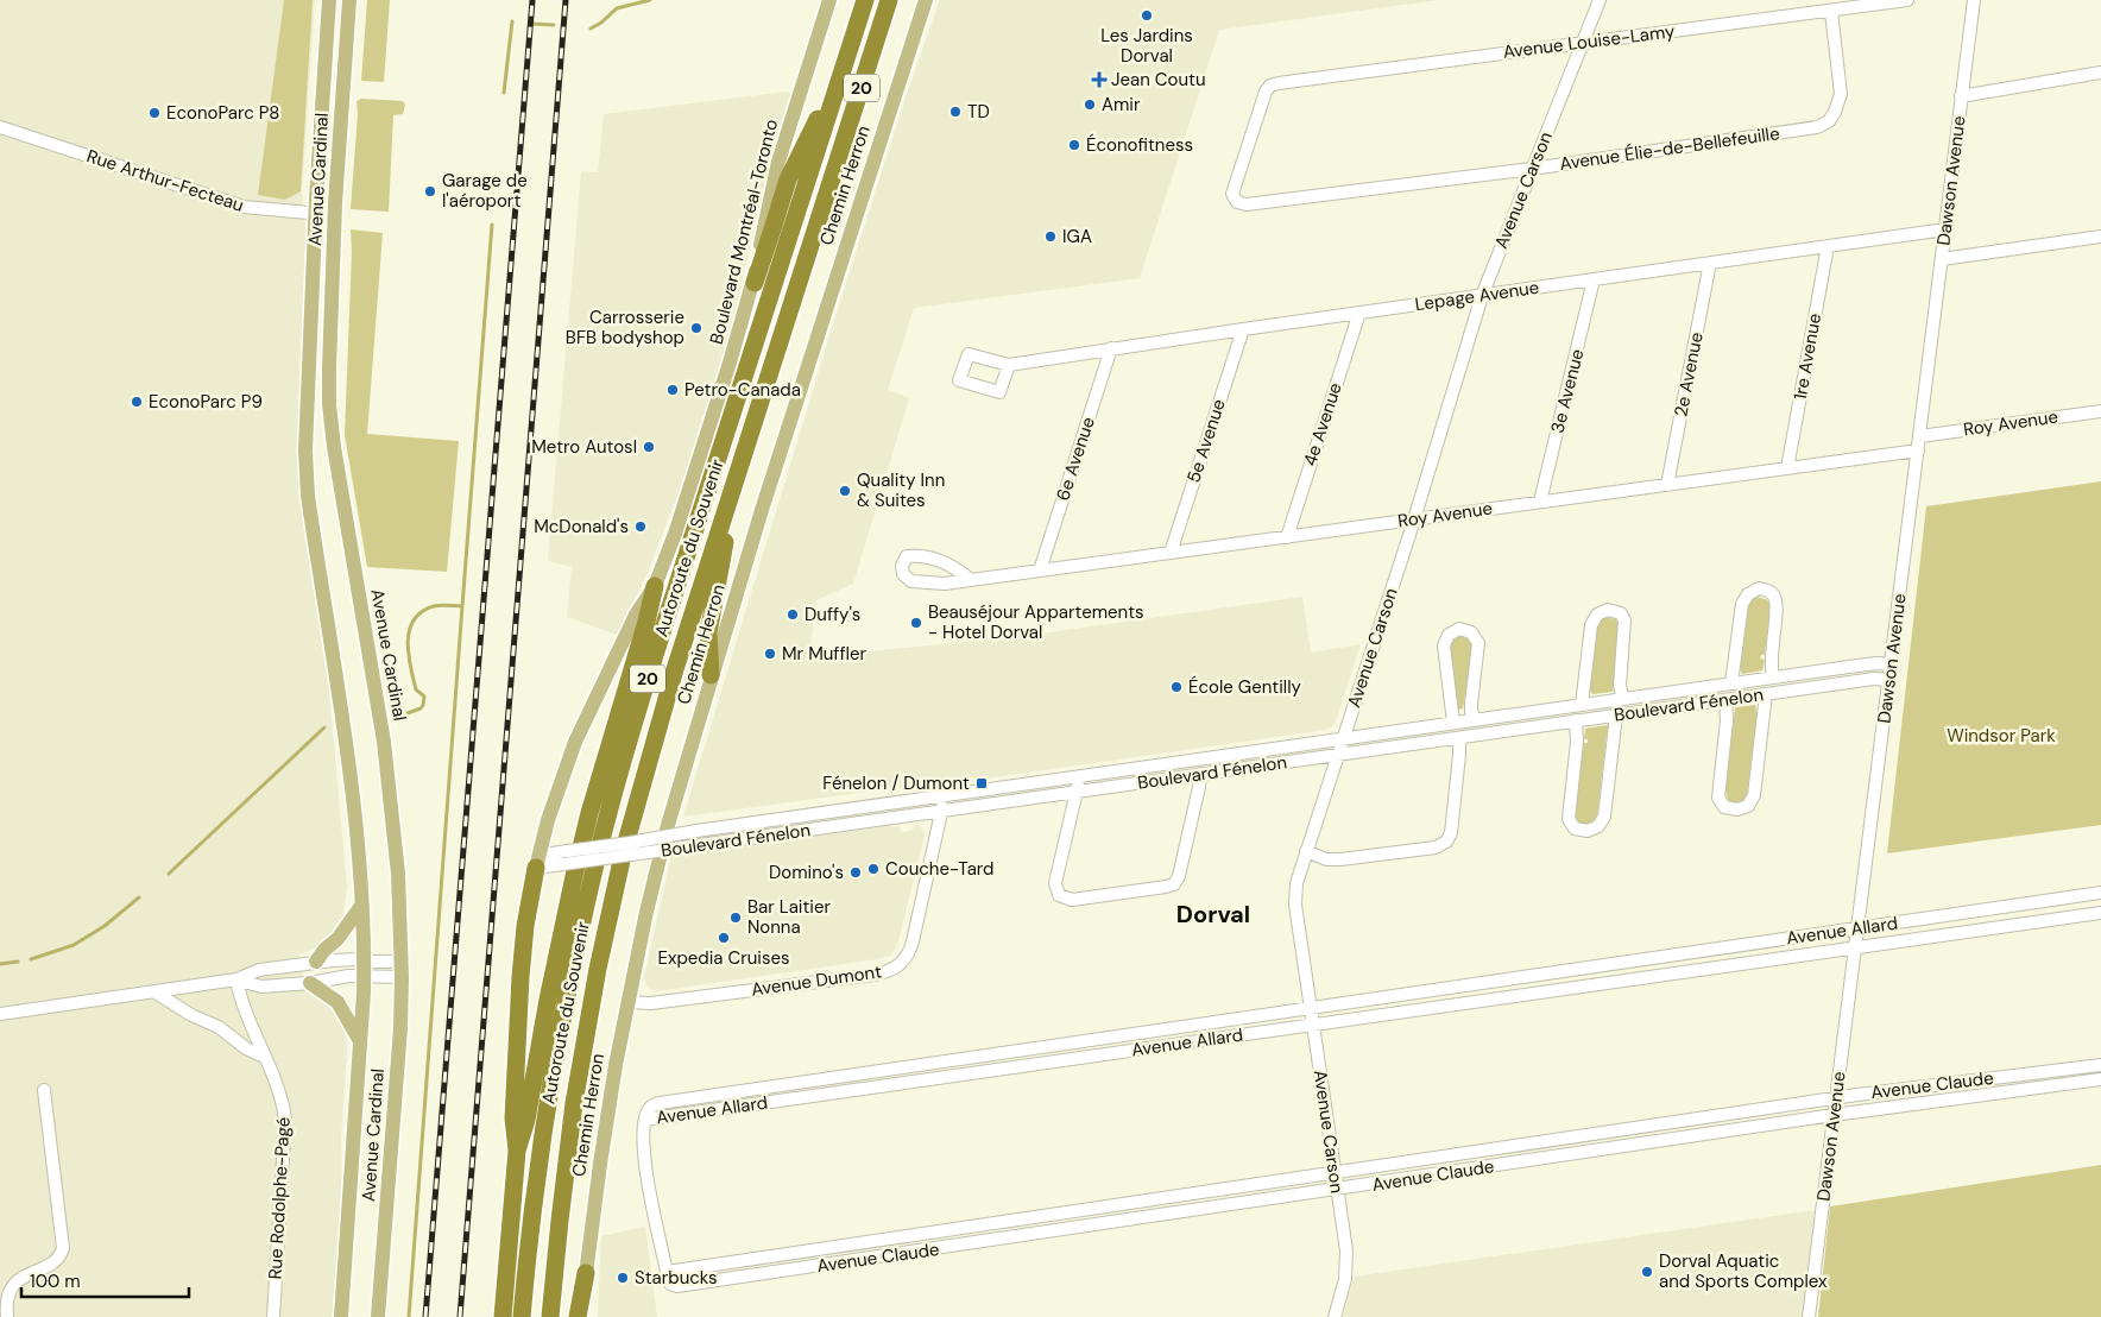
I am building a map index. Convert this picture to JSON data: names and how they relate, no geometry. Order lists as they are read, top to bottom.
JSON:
{
  "streets": {
    "highway": ["20", "Autoroute du Souvenir"],
    "main road": ["Avenue Cardinal", "Chemin Herron", "Boulevard Montréal-Toronto"],
    "street": [
      "Avenue Louise-Lamy",
      "Avenue Élie-de-Bellefeuille",
      "Rue Arthur-Fecteau",
      "Dawson Avenue",
      "Avenue Carson",
      "Lepage Avenue",
      "1re Avenue",
      "2e Avenue",
      "3e Avenue",
      "Roy Avenue",
      "4e Avenue",
      "5e Avenue",
      "6e Avenue",
      "Boulevard Fénelon",
      "Avenue Allard",
      "Avenue Dumont",
      "Avenue Claude",
      "Rue Rodolphe-Pagé"
    ]
  },
  "crossings": [
    ["Avenue Louise-Lamy", "Avenue Élie-de-Bellefeuille"],
    ["Avenue Louise-Lamy", "Avenue Carson"],
    ["Avenue Élie-de-Bellefeuille", "Avenue Carson"],
    ["Avenue Cardinal", "Rue Arthur-Fecteau"],
    ["Dawson Avenue", "Lepage Avenue"],
    ["Dawson Avenue", "Roy Avenue"],
    ["Dawson Avenue", "Boulevard Fénelon"],
    ["Dawson Avenue", "Avenue Allard"],
    ["Dawson Avenue", "Avenue Claude"],
    ["Chemin Herron", "Avenue Dumont"],
    ["Avenue Carson", "Lepage Avenue"],
    ["Avenue Carson", "Roy Avenue"],
    ["Avenue Carson", "Boulevard Fénelon"],
    ["Avenue Carson", "Avenue Allard"],
    ["Avenue Carson", "Avenue Claude"],
    ["Boulevard Montréal-Toronto", "Boulevard Fénelon"],
    ["Lepage Avenue", "1re Avenue"],
    ["Lepage Avenue", "2e Avenue"],
    ["Lepage Avenue", "3e Avenue"],
    ["Lepage Avenue", "4e Avenue"],
    ["Lepage Avenue", "5e Avenue"],
    ["Lepage Avenue", "6e Avenue"],
    ["1re Avenue", "Roy Avenue"],
    ["2e Avenue", "Roy Avenue"],
    ["3e Avenue", "Roy Avenue"],
    ["Roy Avenue", "4e Avenue"],
    ["Roy Avenue", "5e Avenue"],
    ["Roy Avenue", "6e Avenue"],
    ["Boulevard Fénelon", "Avenue Dumont"]
  ],
  "districts": ["Dorval"],
  "parks": ["Windsor Park"],
  "places": {
    "other": [
      "Les Jardins Dorval",
      "Amir",
      "TD",
      "EconoParc P8",
      "Éconofitness",
      "Garage de l'aéroport",
      "IGA",
      "Carrosserie BFB bodyshop",
      "Petro-Canada",
      "EconoParc P9",
      "Metro Autosl",
      "Quality Inn & Suites",
      "McDonald's",
      "Duffy's",
      "Beauséjour Appartements - Hotel Dorval",
      "Mr Muffler",
      "École Gentilly",
      "Couche-Tard",
      "Domino's",
      "Bar Laitier Nonna",
      "Expedia Cruises",
      "Dorval Aquatic and Sports Complex",
      "Starbucks"
    ],
    "health": ["Jean Coutu"],
    "transit": ["Fénelon / Dumont"]
  },
  "scale_bar": "100 m"
}
